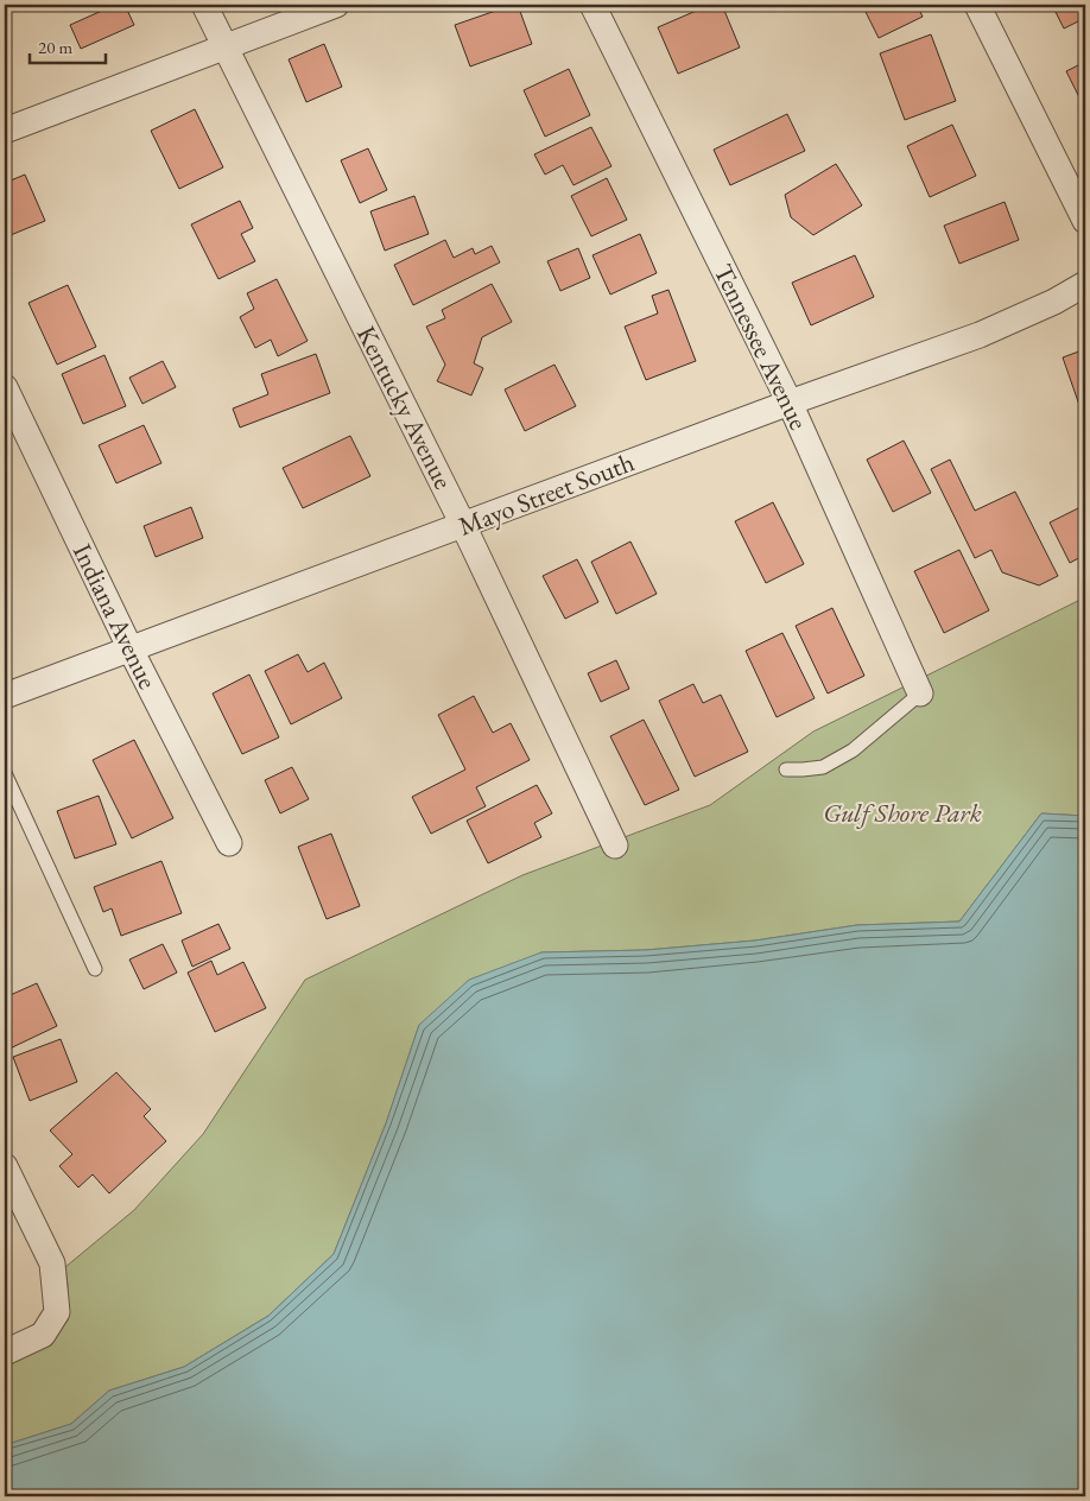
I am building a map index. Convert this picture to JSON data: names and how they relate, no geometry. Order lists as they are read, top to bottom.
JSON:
{
  "streets": {
    "street": [
      "Tennessee Avenue",
      "Kentucky Avenue",
      "Mayo Street South",
      "Indiana Avenue"
    ]
  },
  "crossings": [
    ["Tennessee Avenue", "Mayo Street South"],
    ["Kentucky Avenue", "Mayo Street South"],
    ["Mayo Street South", "Indiana Avenue"]
  ],
  "parks": ["Gulf Shore Park"],
  "scale_bar": "20 m"
}
